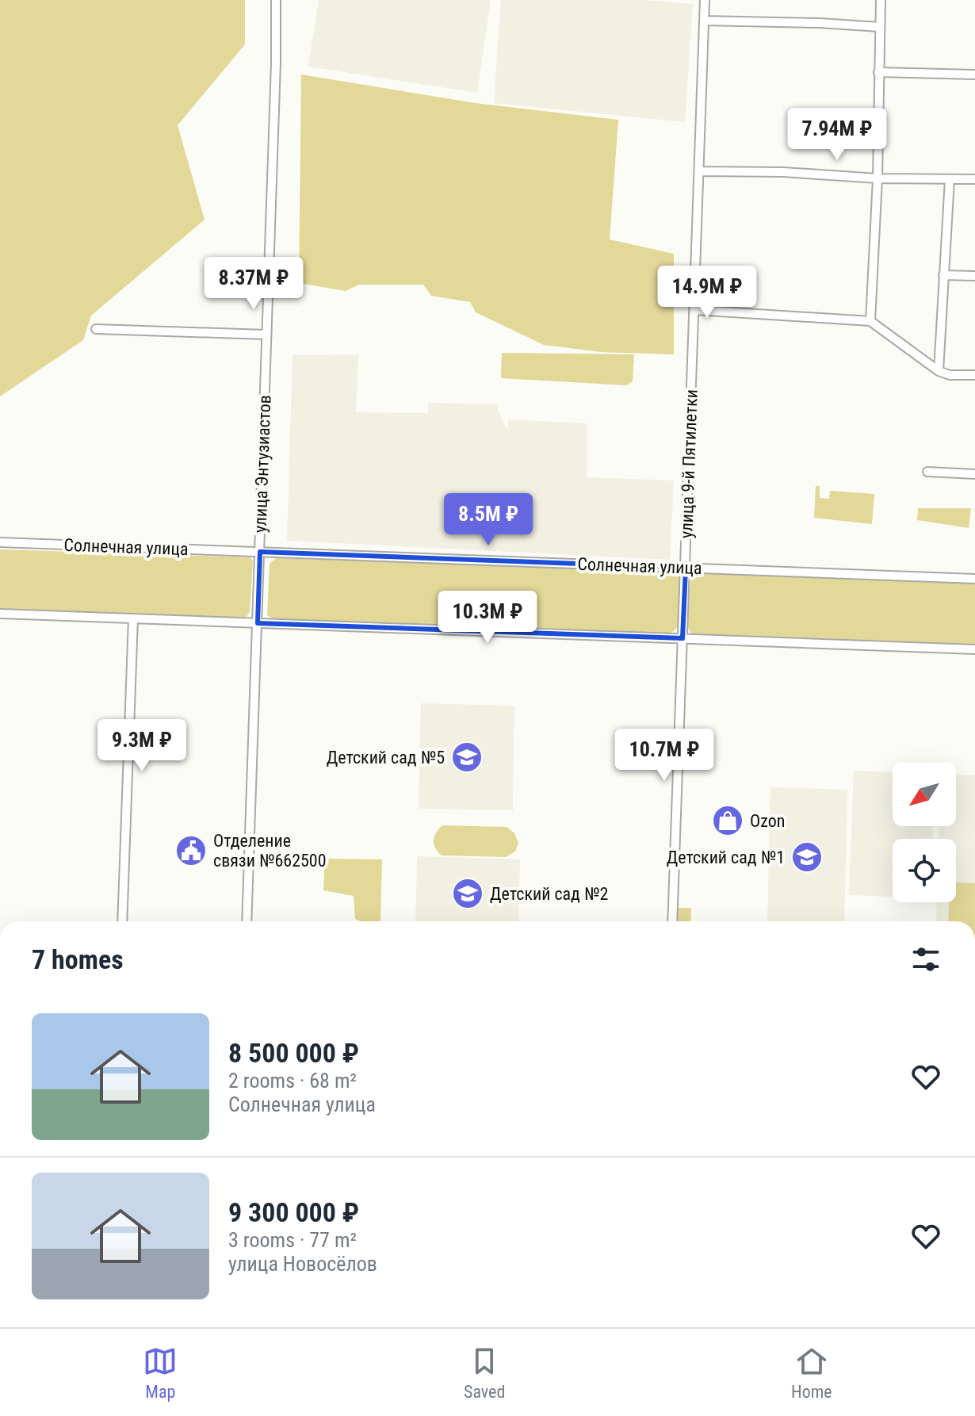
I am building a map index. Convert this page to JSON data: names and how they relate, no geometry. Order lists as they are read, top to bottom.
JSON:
{
  "streets": {
    "street": ["улица Энтузиастов", "улица 9-й Пятилетки", "Солнечная улица"]
  },
  "crossings": [
    ["улица Энтузиастов", "Солнечная улица"],
    ["улица 9-й Пятилетки", "Солнечная улица"]
  ],
  "places": {
    "school or university": ["Детский сад №5", "Детский сад №1", "Детский сад №2"],
    "shop": ["Ozon"],
    "public building": ["Отделение связи №662500"]
  },
  "north": "bottom left",
  "page": {
    "price": [
      "7.94M ₽",
      "8.37M ₽",
      "14.9M ₽",
      "8.5M ₽",
      "10.3M ₽",
      "9.3M ₽",
      "10.7M ₽"
    ],
    "heading": "7 homes",
    "list": [
      {
        "name": "8 500 000 ₽",
        "note": "2 rooms · 68 m² · Солнечная улица"
      },
      {
        "name": "9 300 000 ₽",
        "note": "3 rooms · 77 m² · улица Новосёлов"
      }
    ],
    "tabs": ["Map", "Saved", "Home"]
  }
}
